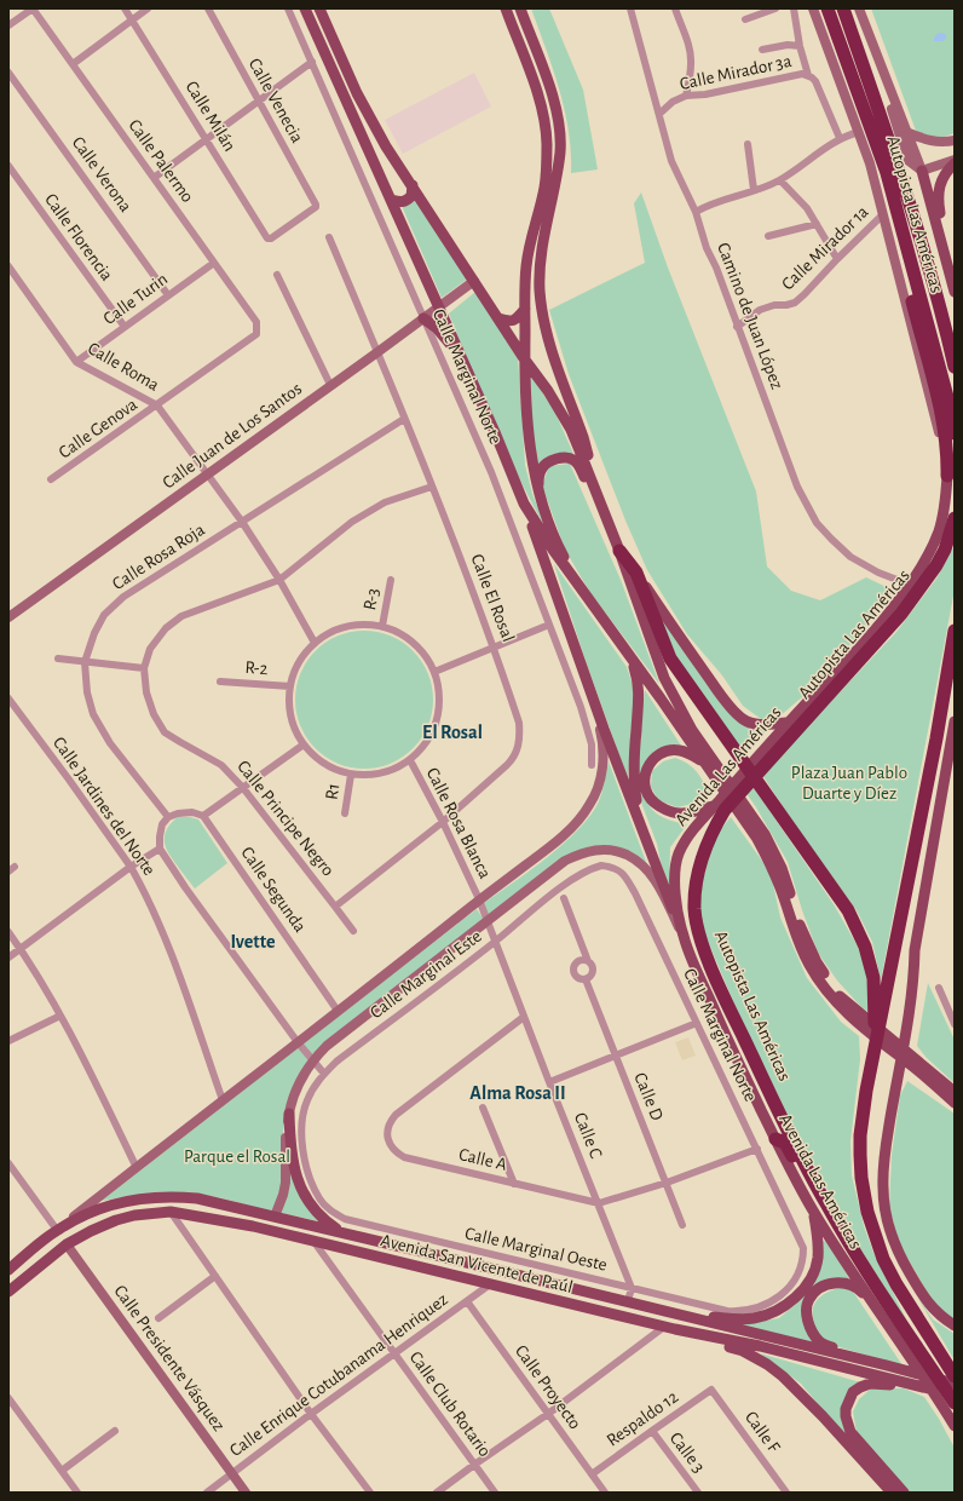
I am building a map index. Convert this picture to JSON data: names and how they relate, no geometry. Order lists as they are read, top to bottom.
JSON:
{
  "streets": {
    "highway": ["Autopista Las Américas"],
    "main road": ["Avenida Las Américas", "Avenida San Vicente de Paúl"],
    "street": [
      "Calle Mirador 3a",
      "Calle Venecia",
      "Calle Milán",
      "Calle Palermo",
      "Calle Verona",
      "Calle Florencia",
      "Calle Mirador 1a",
      "Calle Turin",
      "Camino de Juan López",
      "Calle Roma",
      "Calle Marginal Norte",
      "Calle Genova",
      "Calle Juan de Los Santos",
      "Calle Rosa Roja",
      "Calle El Rosal",
      "R-3",
      "R-2",
      "R1",
      "Calle Jardines del Norte",
      "Calle Principe Negro",
      "Calle Rosa Blanca",
      "Calle Segunda",
      "Calle Marginal Este",
      "Calle D",
      "Calle C",
      "Calle A",
      "Calle Marginal Oeste",
      "Calle Presidente Vásquez",
      "Calle Enrique Cotubanama Henriquez",
      "Calle Proyecto",
      "Calle Club Rotario",
      "Respaldo 12",
      "Calle F",
      "Calle 3"
    ]
  },
  "crossings": [
    ["Calle Mirador 3a", "Camino de Juan López"],
    ["Calle Venecia", "Calle Milán"],
    ["Calle Palermo", "Calle Turin"],
    ["Calle Palermo", "Calle Genova"],
    ["Calle Verona", "Calle Turin"],
    ["Autopista Las Américas", "Avenida Las Américas"],
    ["Autopista Las Américas", "Avenida San Vicente de Paúl"],
    ["Calle Florencia", "Calle Turin"],
    ["Calle Mirador 1a", "Camino de Juan López"],
    ["Calle Mirador 1a", "Avenida Las Américas"],
    ["Calle Turin", "Calle Roma"],
    ["Camino de Juan López", "Avenida Las Américas"],
    ["Calle Roma", "Calle Genova"],
    ["Calle Roma", "Calle Juan de Los Santos"],
    ["Calle Roma", "Calle Rosa Roja"],
    ["Calle Roma", "R-3"],
    ["Calle Roma", "R-2"],
    ["Calle Roma", "R1"],
    ["Calle Roma", "Calle Principe Negro"],
    ["Calle Roma", "Calle Rosa Blanca"],
    ["Calle Marginal Norte", "Calle Juan de Los Santos"],
    ["Calle Marginal Norte", "Calle Marginal Este"],
    ["Calle Marginal Norte", "Calle A"],
    ["Calle Marginal Norte", "Calle Marginal Oeste"],
    ["Calle Juan de Los Santos", "Calle El Rosal"],
    ["Calle Rosa Roja", "Calle El Rosal"],
    ["Calle El Rosal", "Calle Principe Negro"],
    ["Calle El Rosal", "Calle Rosa Blanca"],
    ["R-3", "R-2"],
    ["R-3", "R1"],
    ["R-3", "Calle Rosa Blanca"],
    ["R-2", "R1"],
    ["R-2", "Calle Rosa Blanca"],
    ["Avenida Las Américas", "Avenida San Vicente de Paúl"],
    ["R1", "Calle Rosa Blanca"],
    ["Calle Jardines del Norte", "Avenida San Vicente de Paúl"],
    ["Calle Rosa Blanca", "Calle C"],
    ["Calle Rosa Blanca", "Avenida San Vicente de Paúl"],
    ["Calle Segunda", "Avenida San Vicente de Paúl"],
    ["Calle Marginal Este", "Calle C"],
    ["Calle Marginal Este", "Calle Marginal Oeste"],
    ["Calle D", "Calle A"],
    ["Calle C", "Calle A"],
    ["Calle C", "Calle Marginal Oeste"],
    ["Calle C", "Avenida San Vicente de Paúl"],
    ["Avenida San Vicente de Paúl", "Calle Presidente Vásquez"],
    ["Avenida San Vicente de Paúl", "Calle Enrique Cotubanama Henriquez"],
    ["Avenida San Vicente de Paúl", "Calle Club Rotario"],
    ["Calle Presidente Vásquez", "Calle Enrique Cotubanama Henriquez"],
    ["Calle Enrique Cotubanama Henriquez", "Calle Proyecto"],
    ["Calle Enrique Cotubanama Henriquez", "Calle Club Rotario"],
    ["Calle Proyecto", "Respaldo 12"],
    ["Respaldo 12", "Calle F"],
    ["Respaldo 12", "Calle 3"]
  ],
  "districts": ["El Rosal", "Ivette", "Alma Rosa II"],
  "parks": ["Plaza Juan Pablo Duarte y Díez", "Parque el Rosal"]
}
